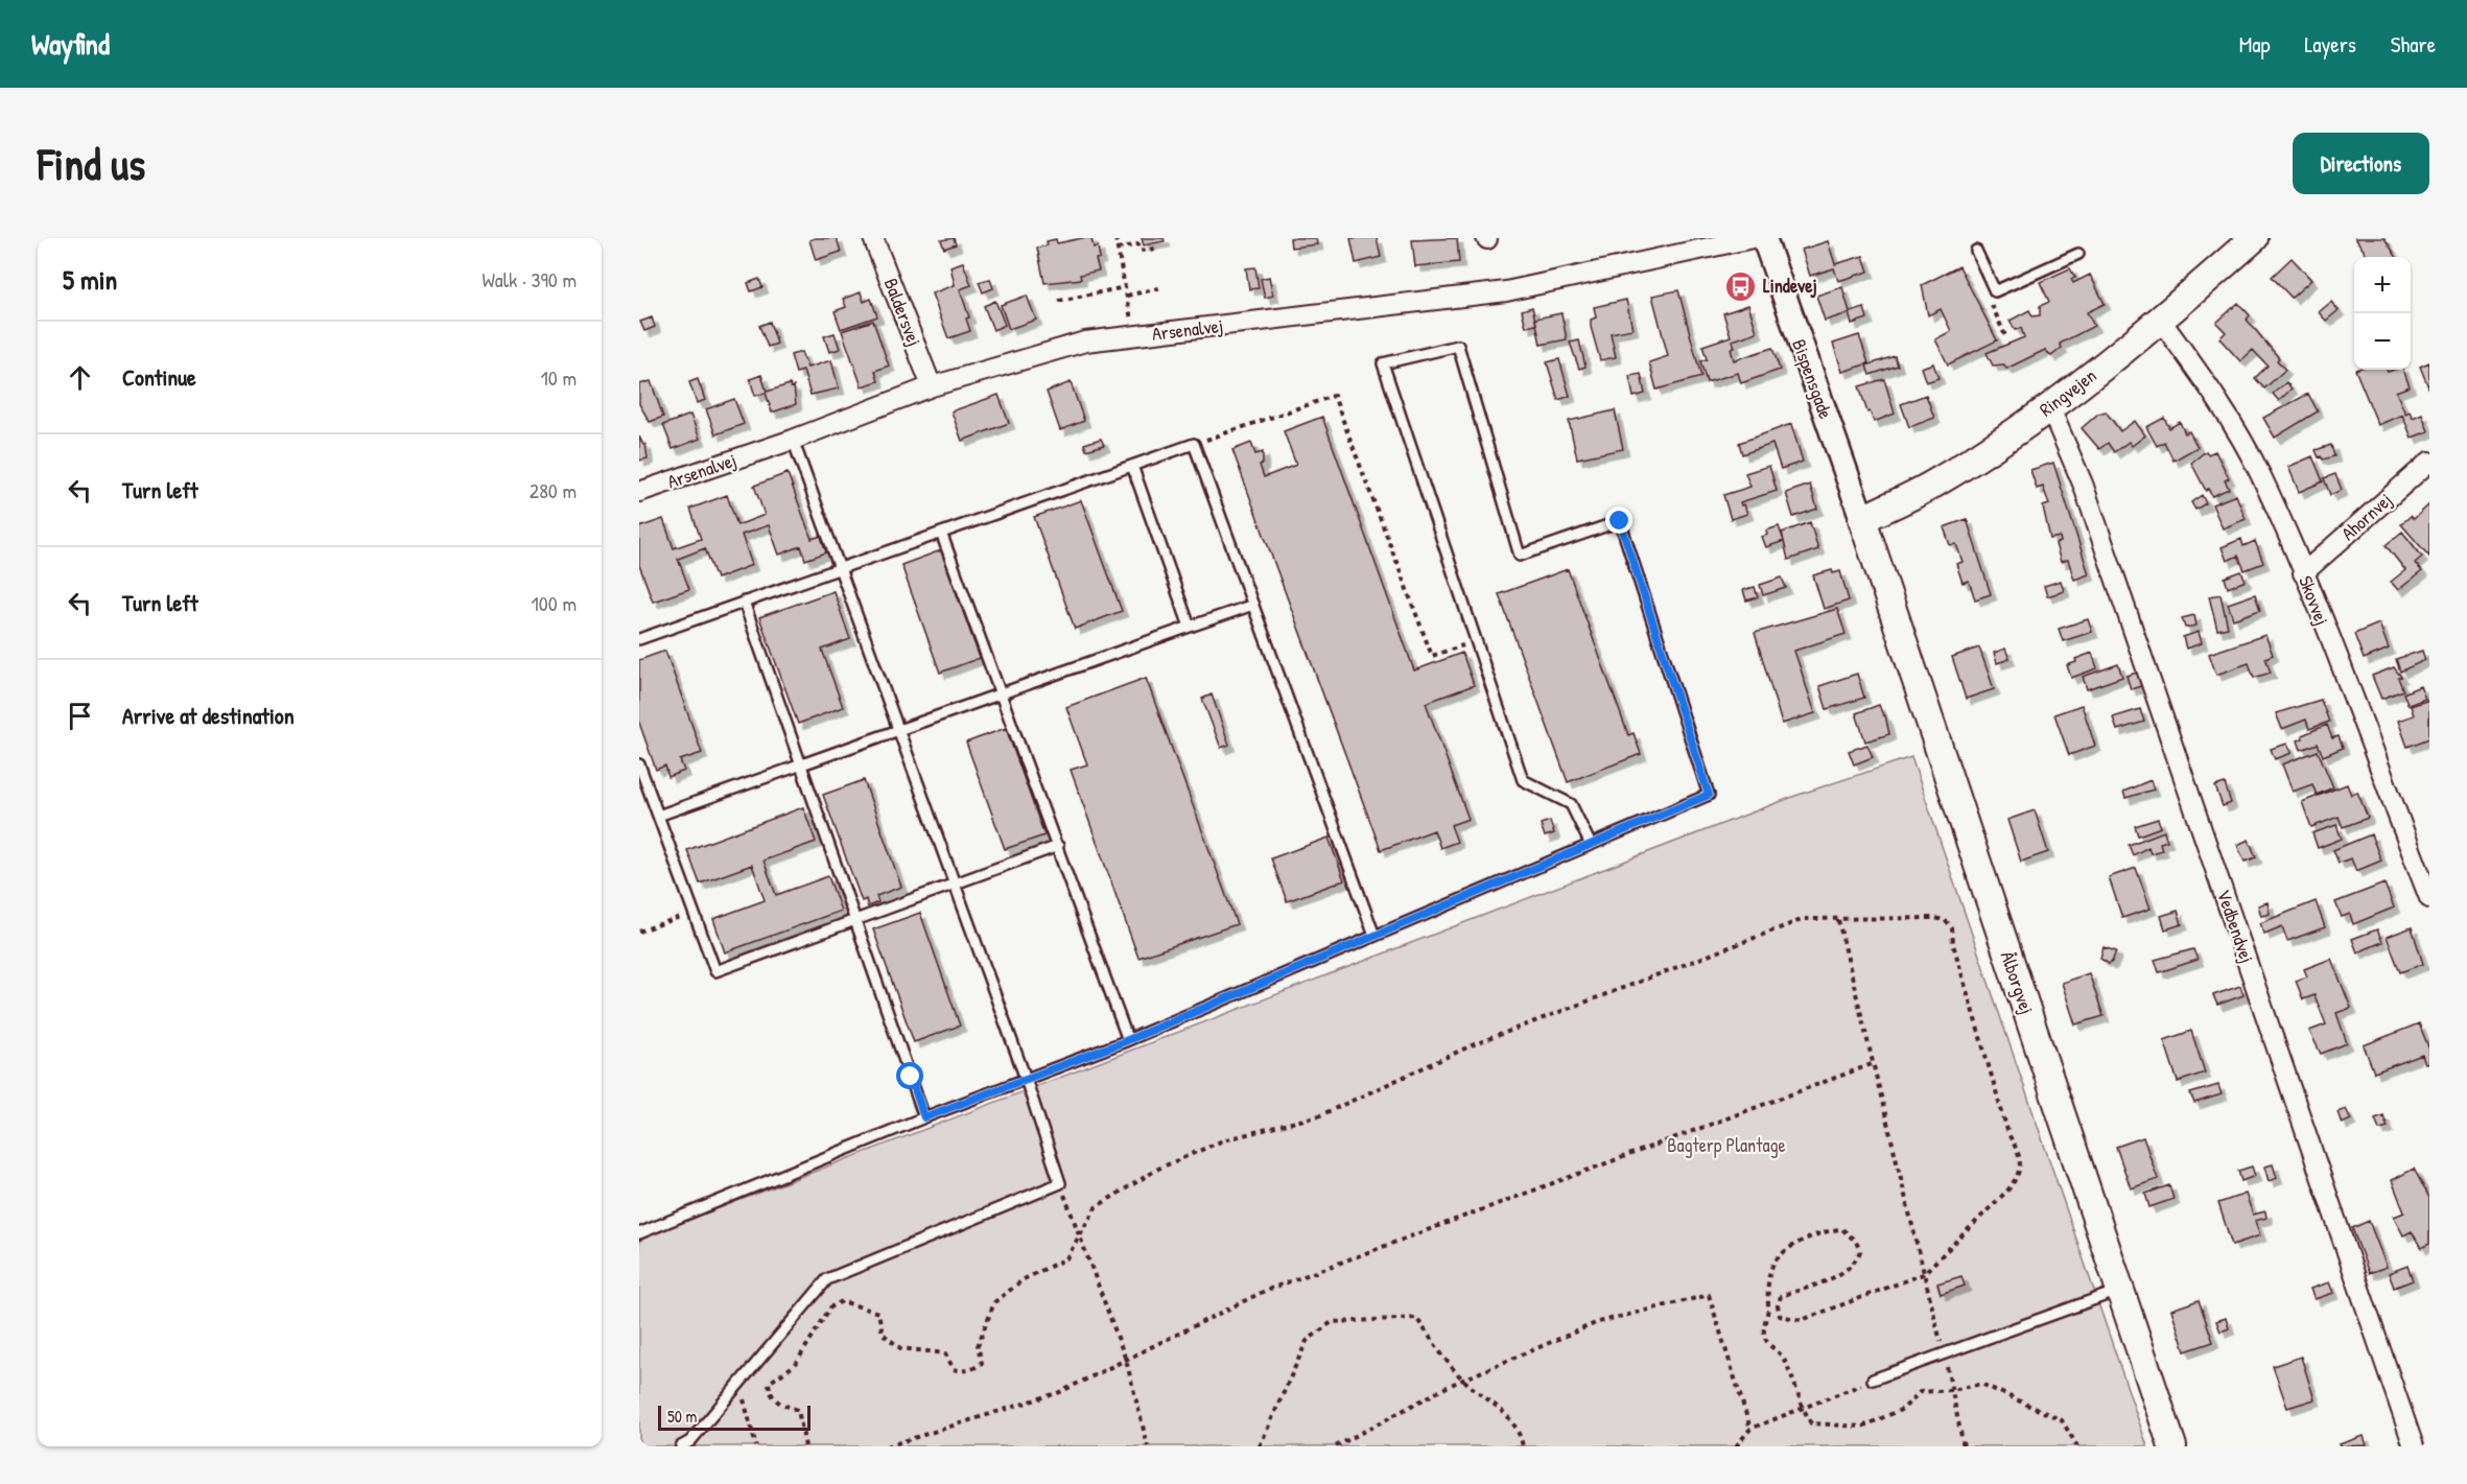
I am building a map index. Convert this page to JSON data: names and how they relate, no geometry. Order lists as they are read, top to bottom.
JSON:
{
  "streets": {
    "main road": ["Ringvejen", "Ålborgvej"],
    "street": [
      "Baldersvej",
      "Arsenalvej",
      "Bispensgade",
      "Ahornvej",
      "Skovvej",
      "Vedbendvej"
    ]
  },
  "crossings": [
    ["Baldersvej", "Arsenalvej"],
    ["Bispensgade", "Ringvejen"],
    ["Bispensgade", "Ålborgvej"],
    ["Ringvejen", "Skovvej"],
    ["Ringvejen", "Vedbendvej"],
    ["Ringvejen", "Ålborgvej"],
    ["Ahornvej", "Skovvej"]
  ],
  "parks": ["Bagterp Plantage"],
  "places": {
    "bus stop": ["Lindevej"]
  },
  "scale_bar": "50 m",
  "page": {
    "header": "Wayfind",
    "nav": ["Map", "Layers", "Share"],
    "buttons": "Directions",
    "title": "Find us",
    "heading": ["5 min", "Walk · 390 m"],
    "map_buttons": ["+", "−"],
    "list": [
      ["Continue", "10 m"],
      ["Turn left", "280 m"],
      ["Turn left", "100 m"],
      "Arrive at destination"
    ],
    "scale": "50 m"
  }
}
